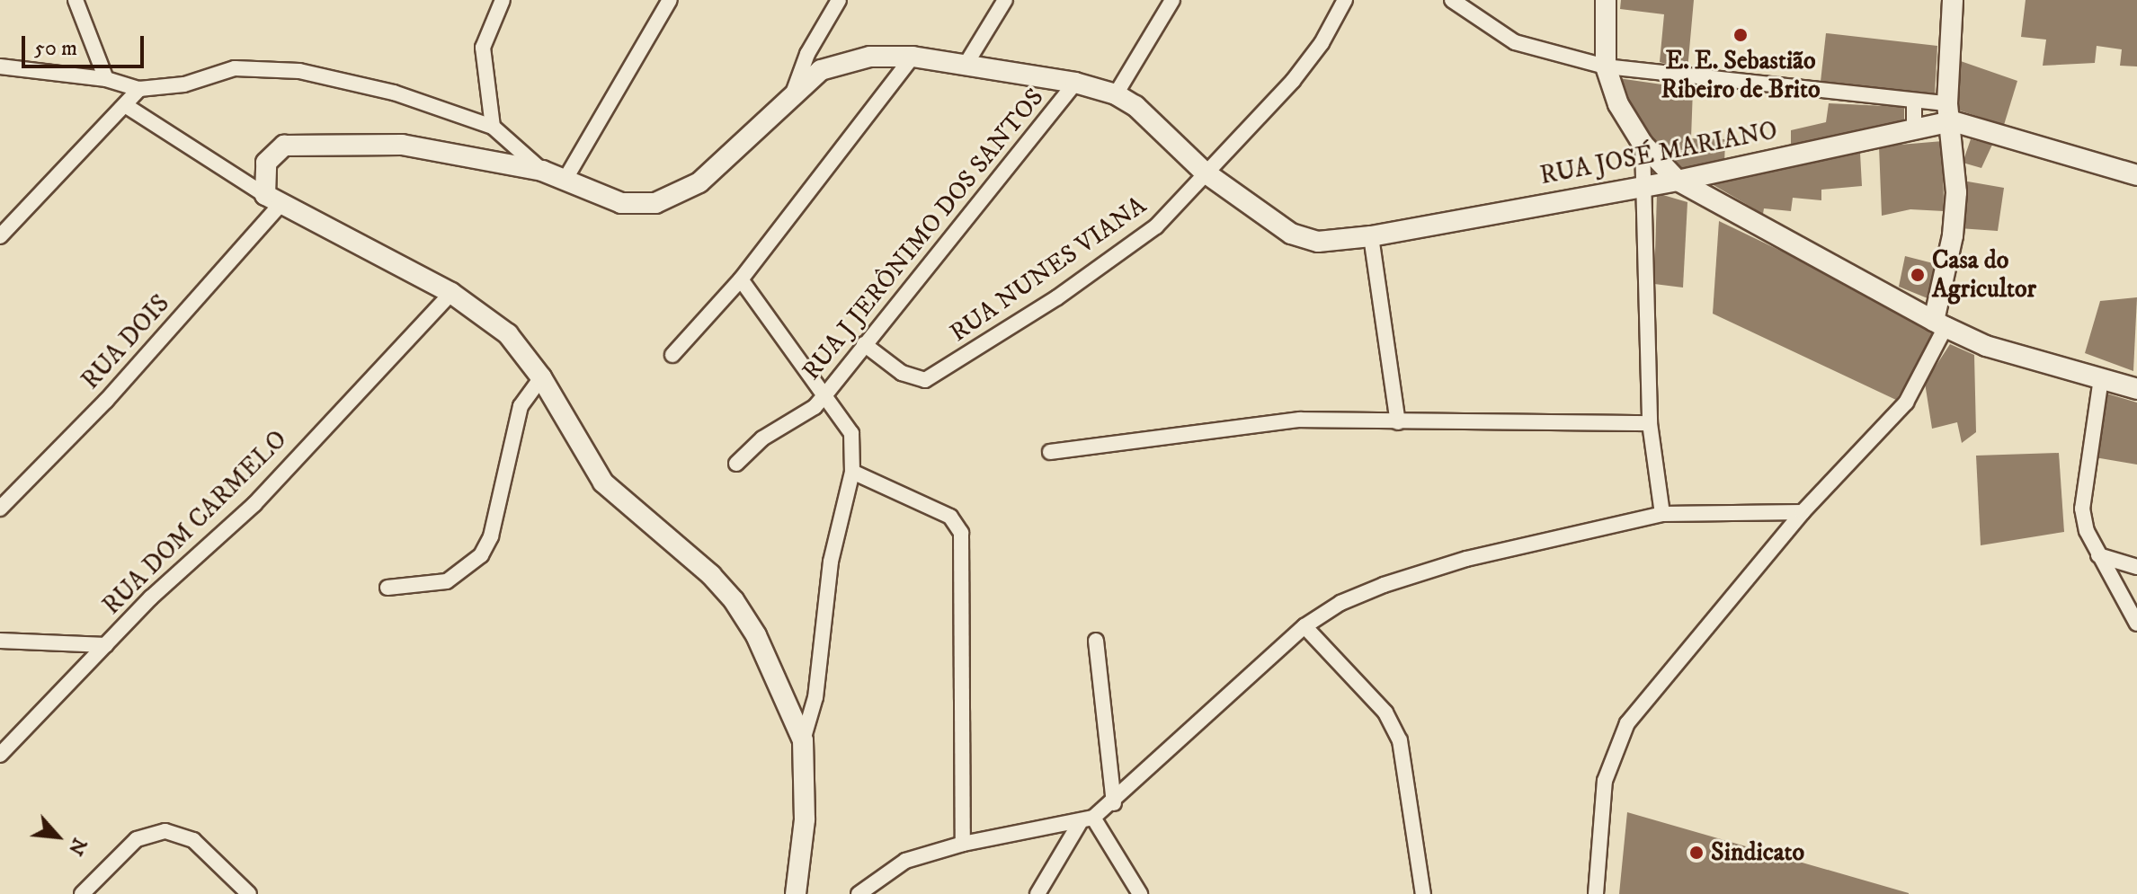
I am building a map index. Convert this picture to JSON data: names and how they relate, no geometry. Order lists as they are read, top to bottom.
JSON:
{
  "streets": {
    "street": [
      "RUA JOSÉ MARIANO",
      "RUA J JERÔNIMO DOS SANTOS",
      "RUA NUNES VIANA",
      "RUA DOIS",
      "RUA DOM CARMELO"
    ]
  },
  "crossings": [
    ["RUA JOSÉ MARIANO", "RUA J JERÔNIMO DOS SANTOS"],
    ["RUA JOSÉ MARIANO", "RUA NUNES VIANA"],
    ["RUA JOSÉ MARIANO", "RUA DOIS"],
    ["RUA J JERÔNIMO DOS SANTOS", "RUA NUNES VIANA"]
  ],
  "places": ["E. E. Sebastião Ribeiro de Brito", "Casa do Agricultor", "Sindicato"],
  "scale_bar": "50 m",
  "north": "bottom right"
}
